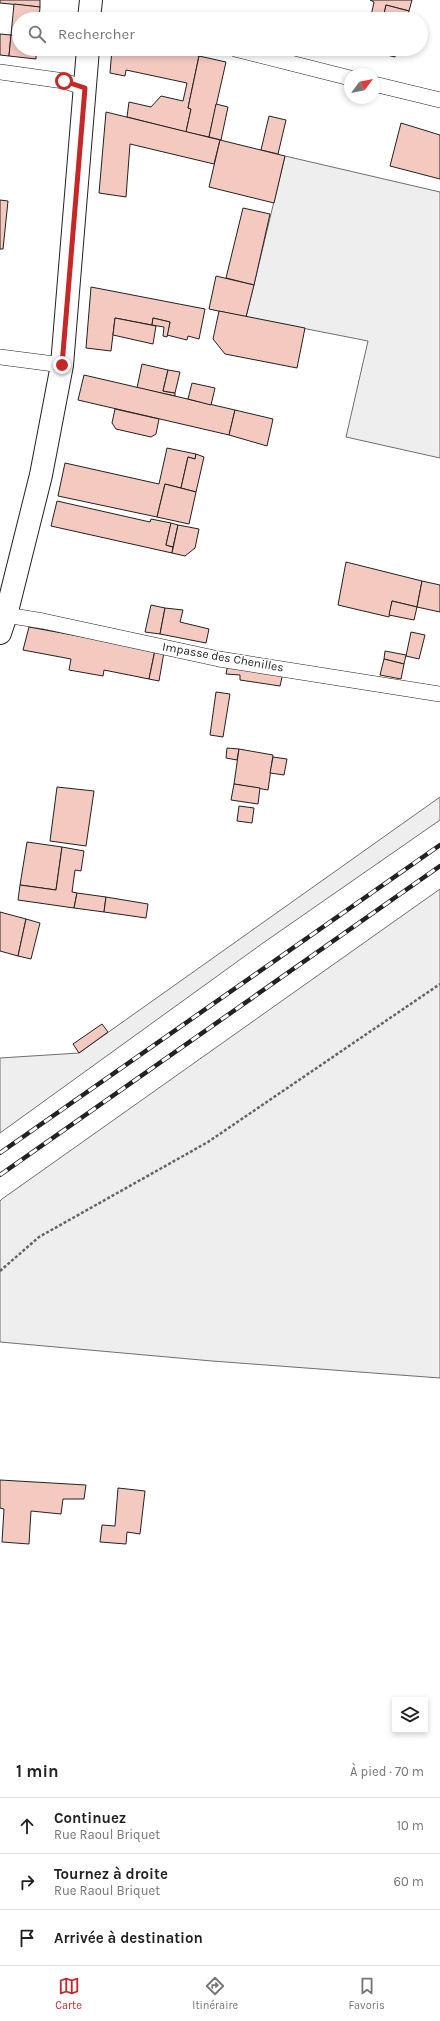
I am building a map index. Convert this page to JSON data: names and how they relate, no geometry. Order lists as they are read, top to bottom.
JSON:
{
  "streets": {
    "lane": ["Impasse des Chenilles"]
  },
  "north": "top right",
  "page": {
    "search": "Rechercher",
    "heading": ["1 min", "À pied · 70 m"],
    "list": [
      ["Continuez", "Rue Raoul Briquet", "10 m"],
      ["Tournez à droite", "Rue Raoul Briquet", "60 m"],
      "Arrivée à destination"
    ],
    "nav": ["Carte", "Itinéraire", "Favoris"]
  }
}
